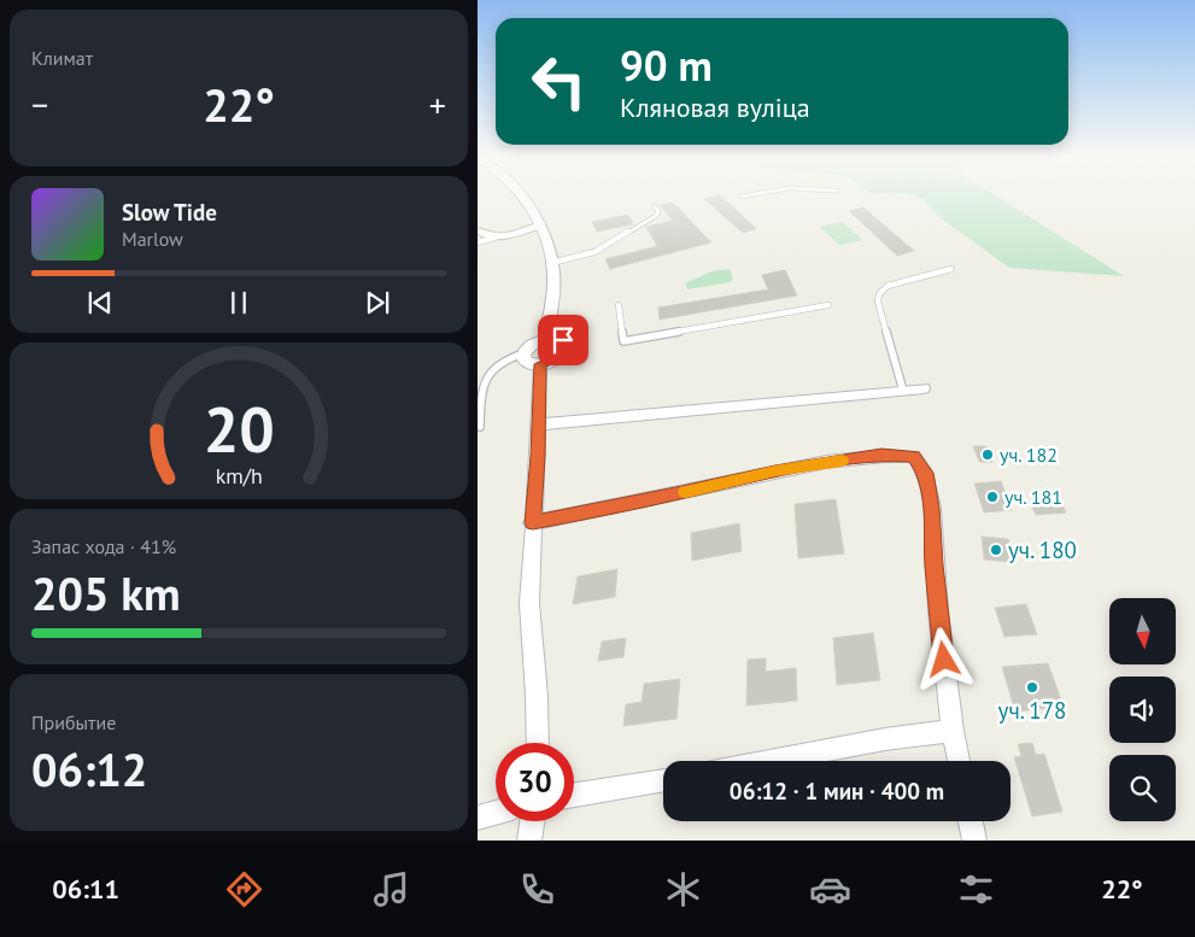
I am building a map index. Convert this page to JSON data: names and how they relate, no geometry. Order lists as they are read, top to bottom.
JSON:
{
  "places": [
    "уч. 182",
    "уч. 181",
    "уч. 180",
    "уч. 178"
  ],
  "north": "bottom",
  "page": {
    "tile": [
      "Климат",
      ["Запас хода · 41%", "205 km"],
      ["Прибытие", "06:12"]
    ],
    "turn": ["90 m", "Кляновая вуліца"],
    "heat": ["−", "22°", "+"],
    "song": ["Slow Tide", "Marlow"],
    "limit": "30",
    "trip": "06:12 · 1 мин · 400 m",
    "tabs": ["06:11", "22°"],
    "gauge": ["20", "km/h"]
  }
}
